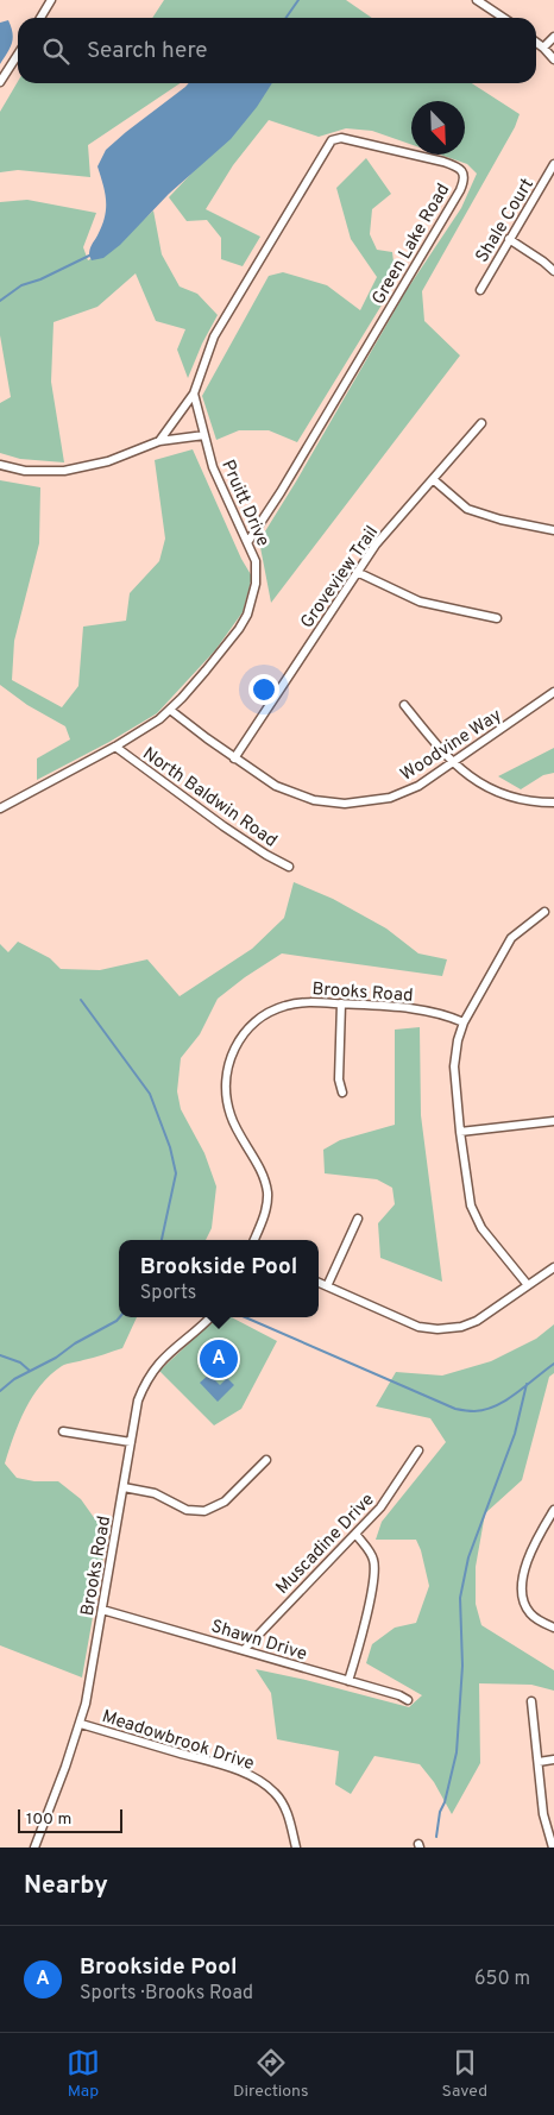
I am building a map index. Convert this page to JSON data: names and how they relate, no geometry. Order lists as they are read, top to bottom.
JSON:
{
  "streets": {
    "street": [
      "Shale Court",
      "Green Lake Road",
      "Pruitt Drive",
      "Groveview Trail",
      "Woodvine Way",
      "North Baldwin Road",
      "Brooks Road",
      "Muscadine Drive",
      "Shawn Drive",
      "Meadowbrook Drive"
    ]
  },
  "crossings": [
    ["Green Lake Road", "Pruitt Drive"],
    ["Pruitt Drive", "Woodvine Way"],
    ["Pruitt Drive", "North Baldwin Road"],
    ["Groveview Trail", "Woodvine Way"],
    ["Brooks Road", "Shawn Drive"],
    ["Brooks Road", "Meadowbrook Drive"],
    ["Muscadine Drive", "Shawn Drive"]
  ],
  "scale_bar": "100 m",
  "north": "bottom right",
  "page": {
    "search": "Search here",
    "popup": ["Brookside Pool", "Sports"],
    "pins": "A",
    "scale": "100 m",
    "heading": "Nearby",
    "list": [
      {
        "mark": "A",
        "name": "Brookside Pool",
        "note": "Sports · Brooks Road",
        "value": "650 m"
      }
    ],
    "nav": ["Map", "Directions", "Saved"]
  }
}
